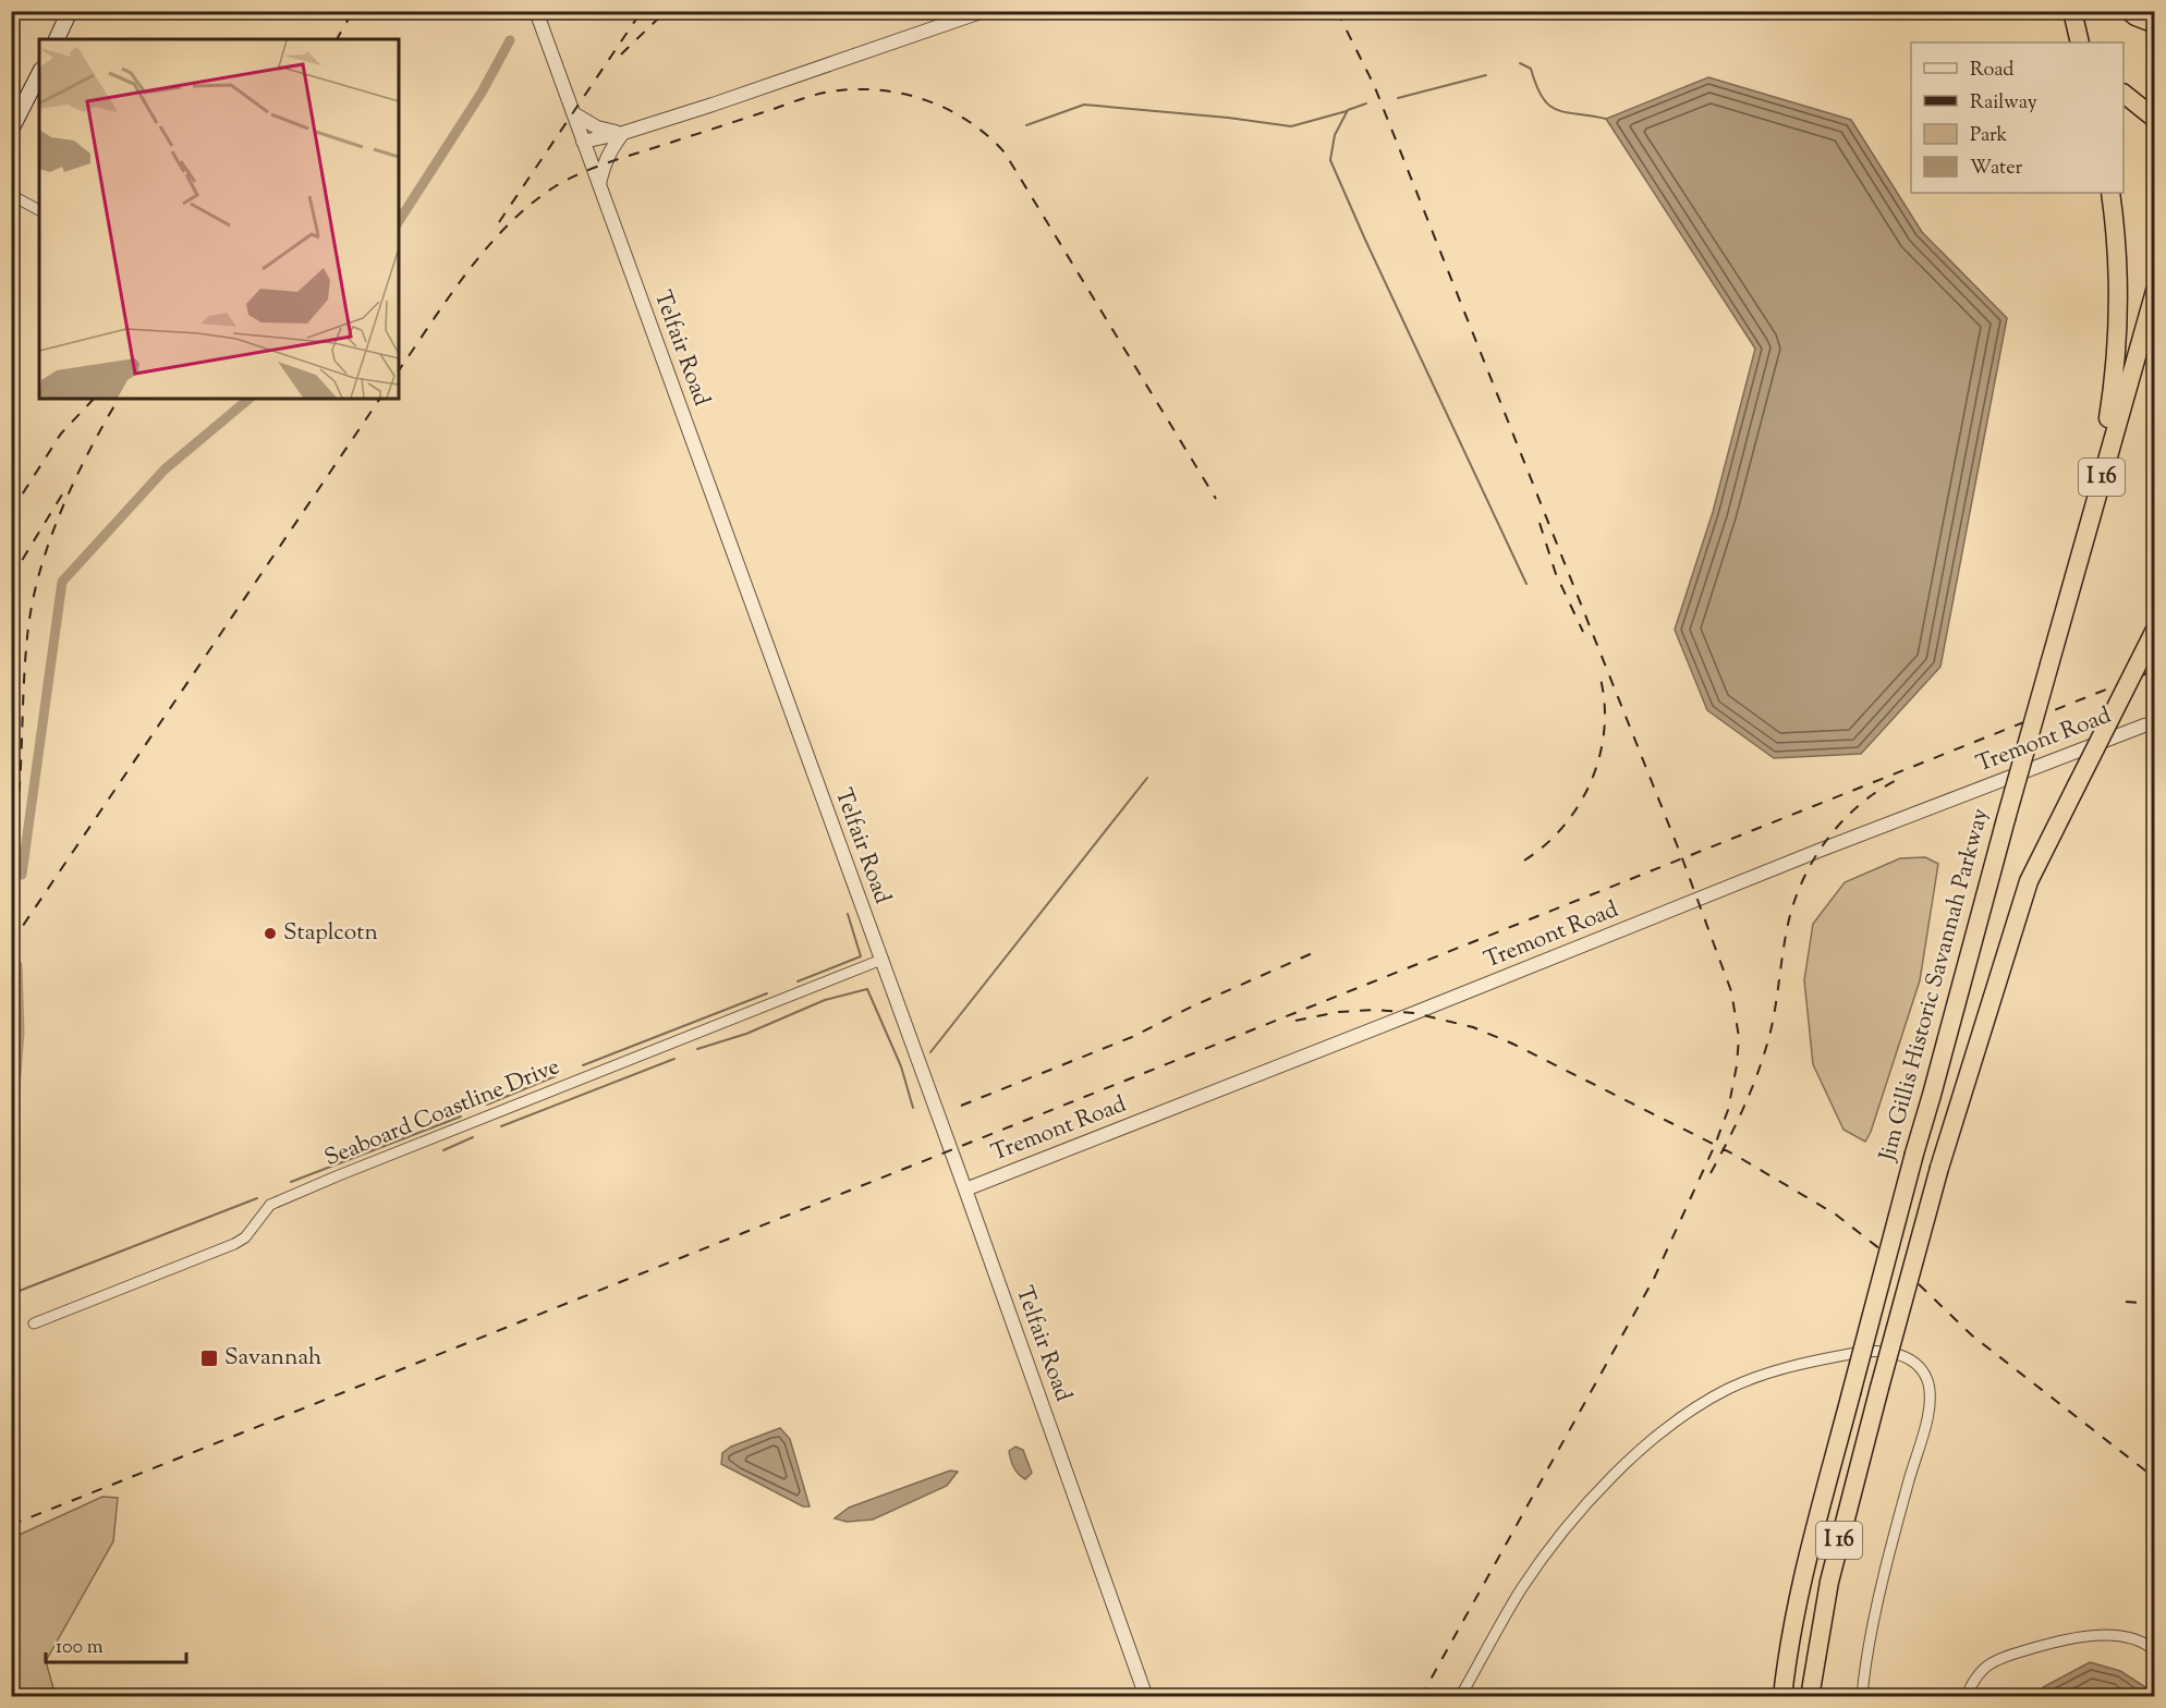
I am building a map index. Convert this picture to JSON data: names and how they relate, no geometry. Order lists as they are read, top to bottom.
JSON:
{
  "streets": {
    "highway": ["I 16", "Jim Gillis Historic Savannah Parkway"],
    "street": ["Telfair Road", "Tremont Road", "Seaboard Coastline Drive"]
  },
  "crossings": [
    ["Telfair Road", "Tremont Road"],
    ["Telfair Road", "Seaboard Coastline Drive"]
  ],
  "places": {
    "other": ["Staplcotn"],
    "transit": ["Savannah"]
  },
  "legend": [
    "Road",
    "Railway",
    "Park",
    "Water"
  ],
  "scale_bar": "100 m"
}
